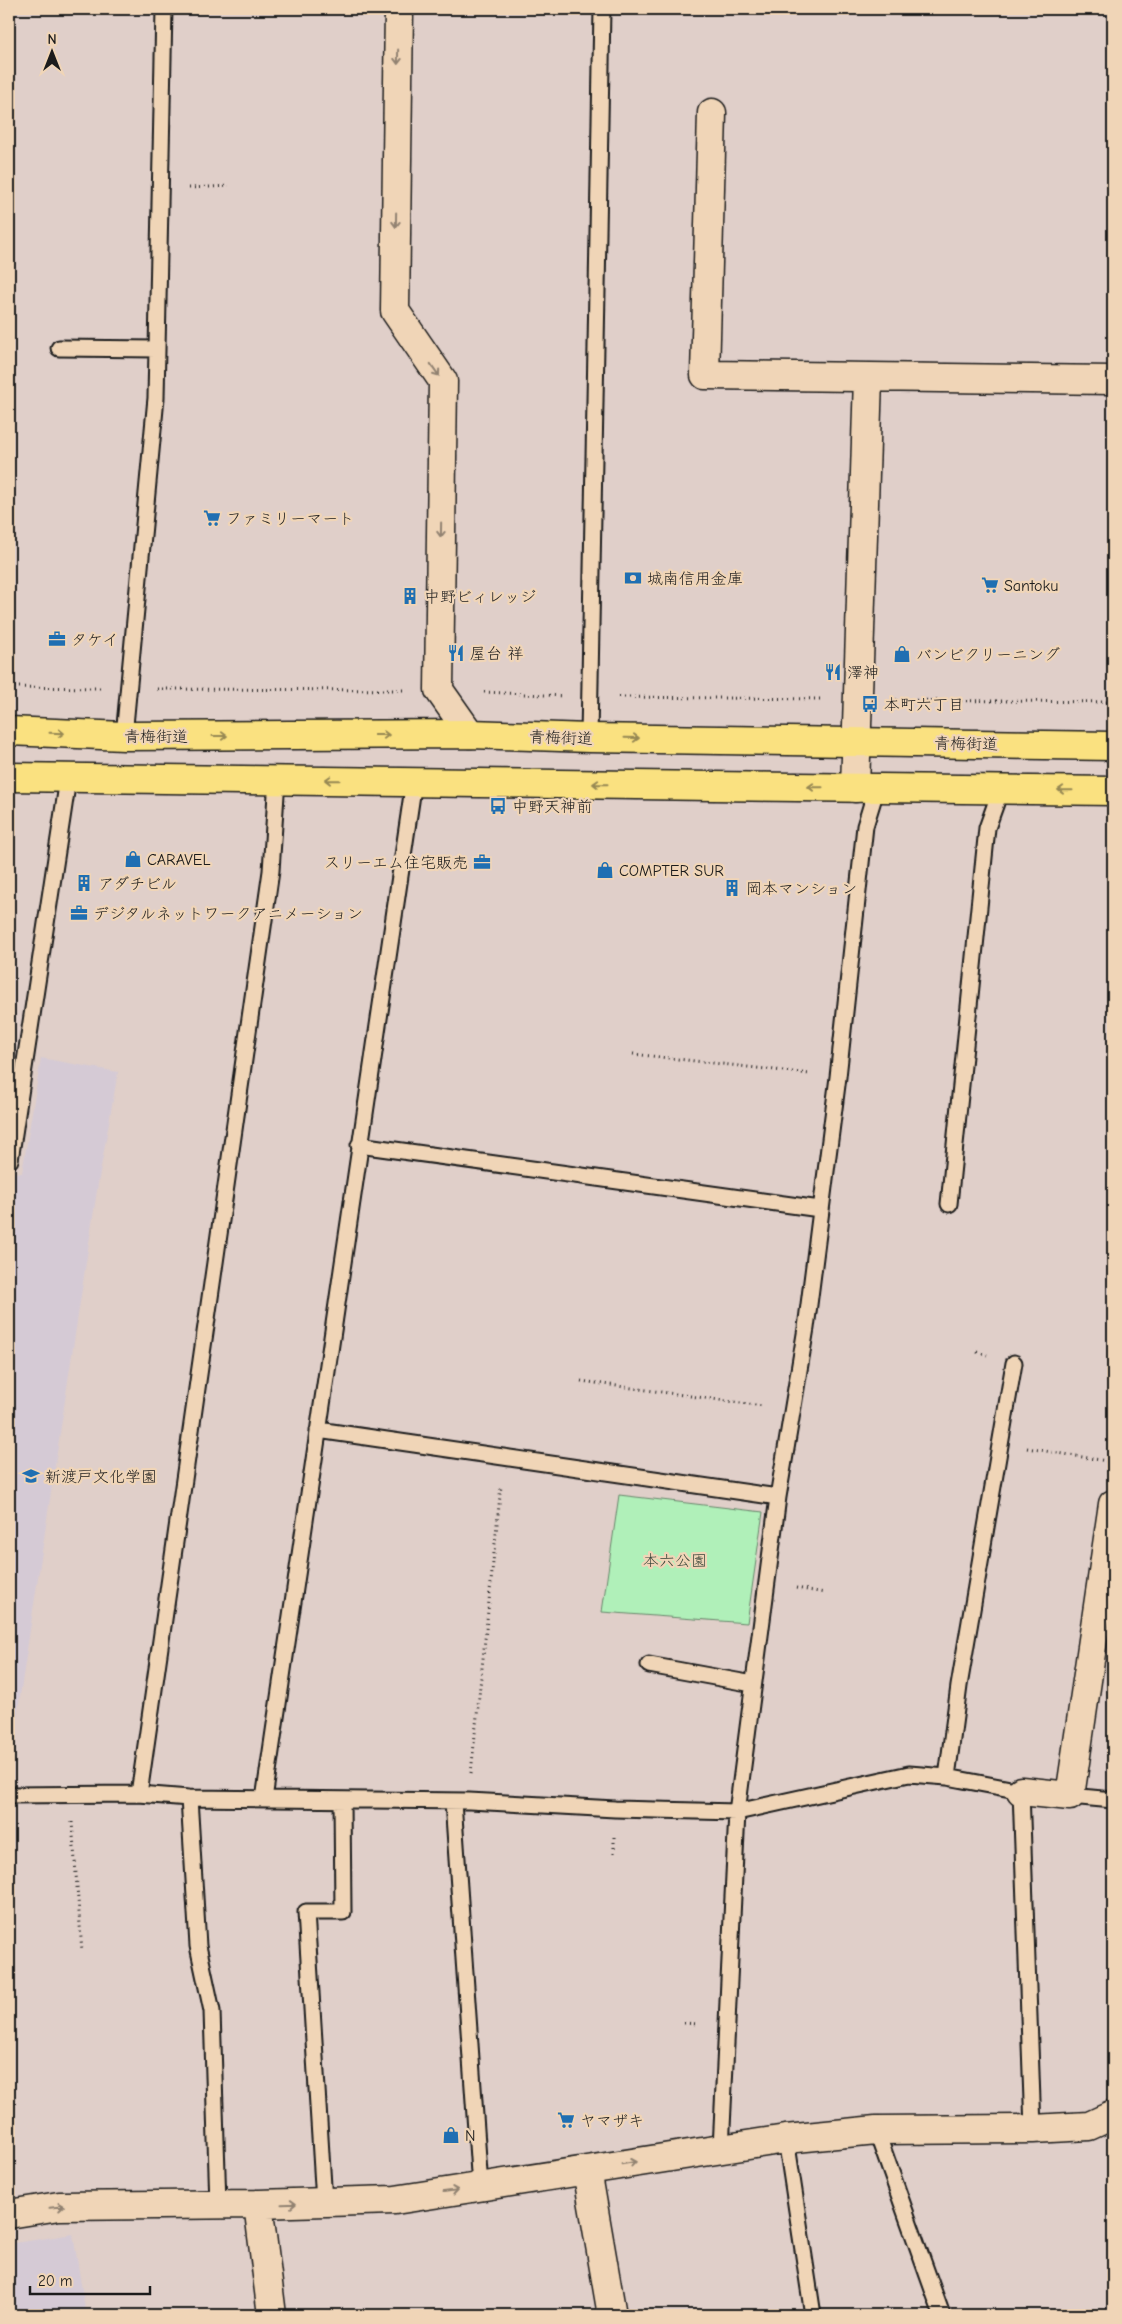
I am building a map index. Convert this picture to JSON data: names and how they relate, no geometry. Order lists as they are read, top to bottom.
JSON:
{
  "streets": {
    "main road": ["青梅街道"]
  },
  "parks": ["本六公園"],
  "places": {
    "supermarket": ["ファミリーマート", "Santoku", "ヤマザキ"],
    "bank": ["城南信用金庫"],
    "building": ["中野ビィレッジ", "アダチビル", "岡本マンション"],
    "office": ["タケイ", "スリーエム住宅販売", "デジタルネットワークアニメーション"],
    "restaurant": ["屋台 祥", "澤神"],
    "shop": [
      "バンビクリーニング",
      "CARAVEL",
      "COMPTER SUR",
      "N"
    ],
    "bus stop": ["本町六丁目", "中野天神前"],
    "school or university": ["新渡戸文化学園"]
  },
  "scale_bar": "20 m",
  "north": "top"
}
